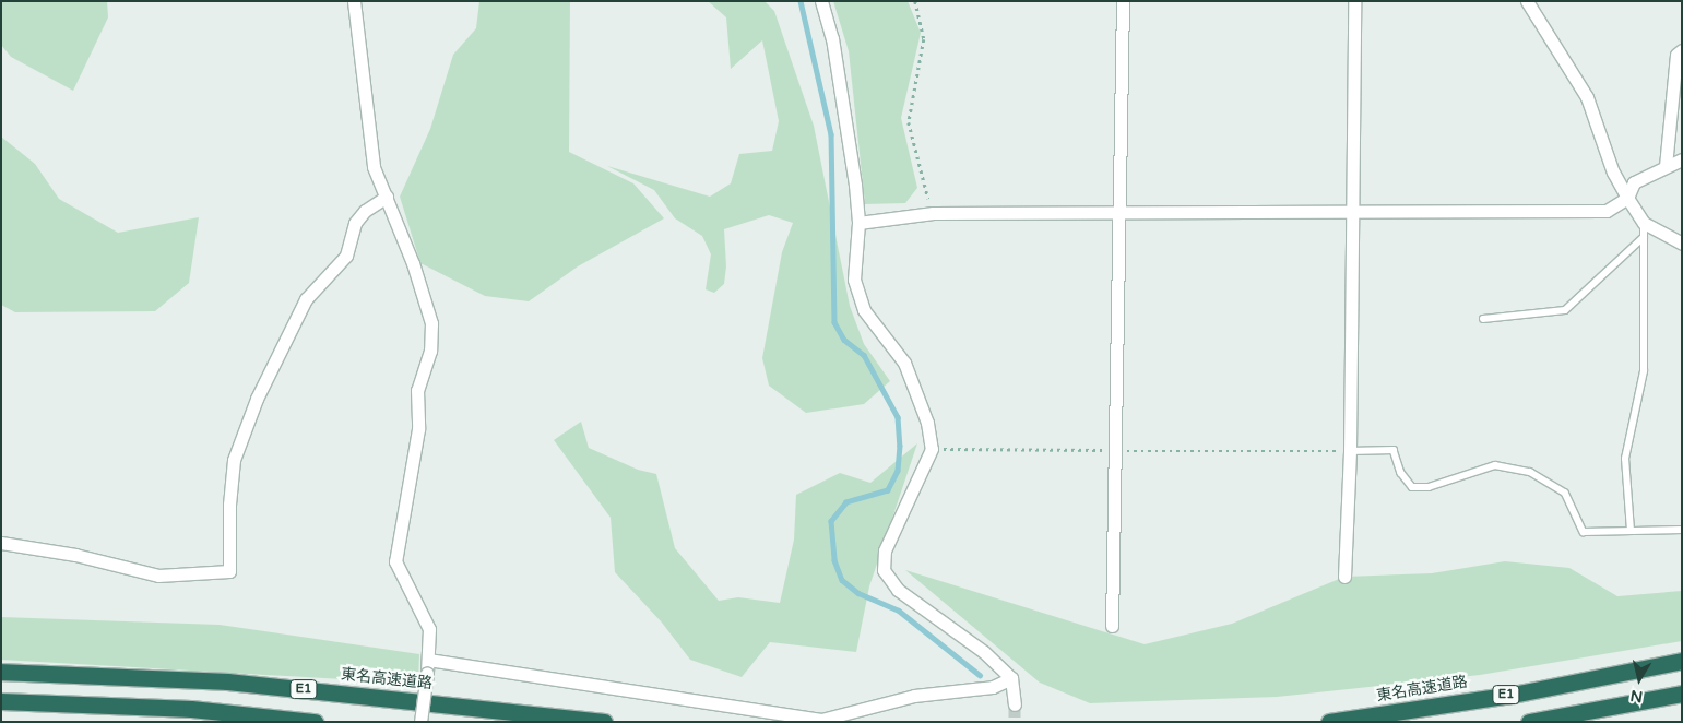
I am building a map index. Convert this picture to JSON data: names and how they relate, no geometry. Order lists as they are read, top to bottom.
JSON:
{
  "streets": {
    "highway": ["東名高速道路", "E1"]
  },
  "north": "bottom"
}
